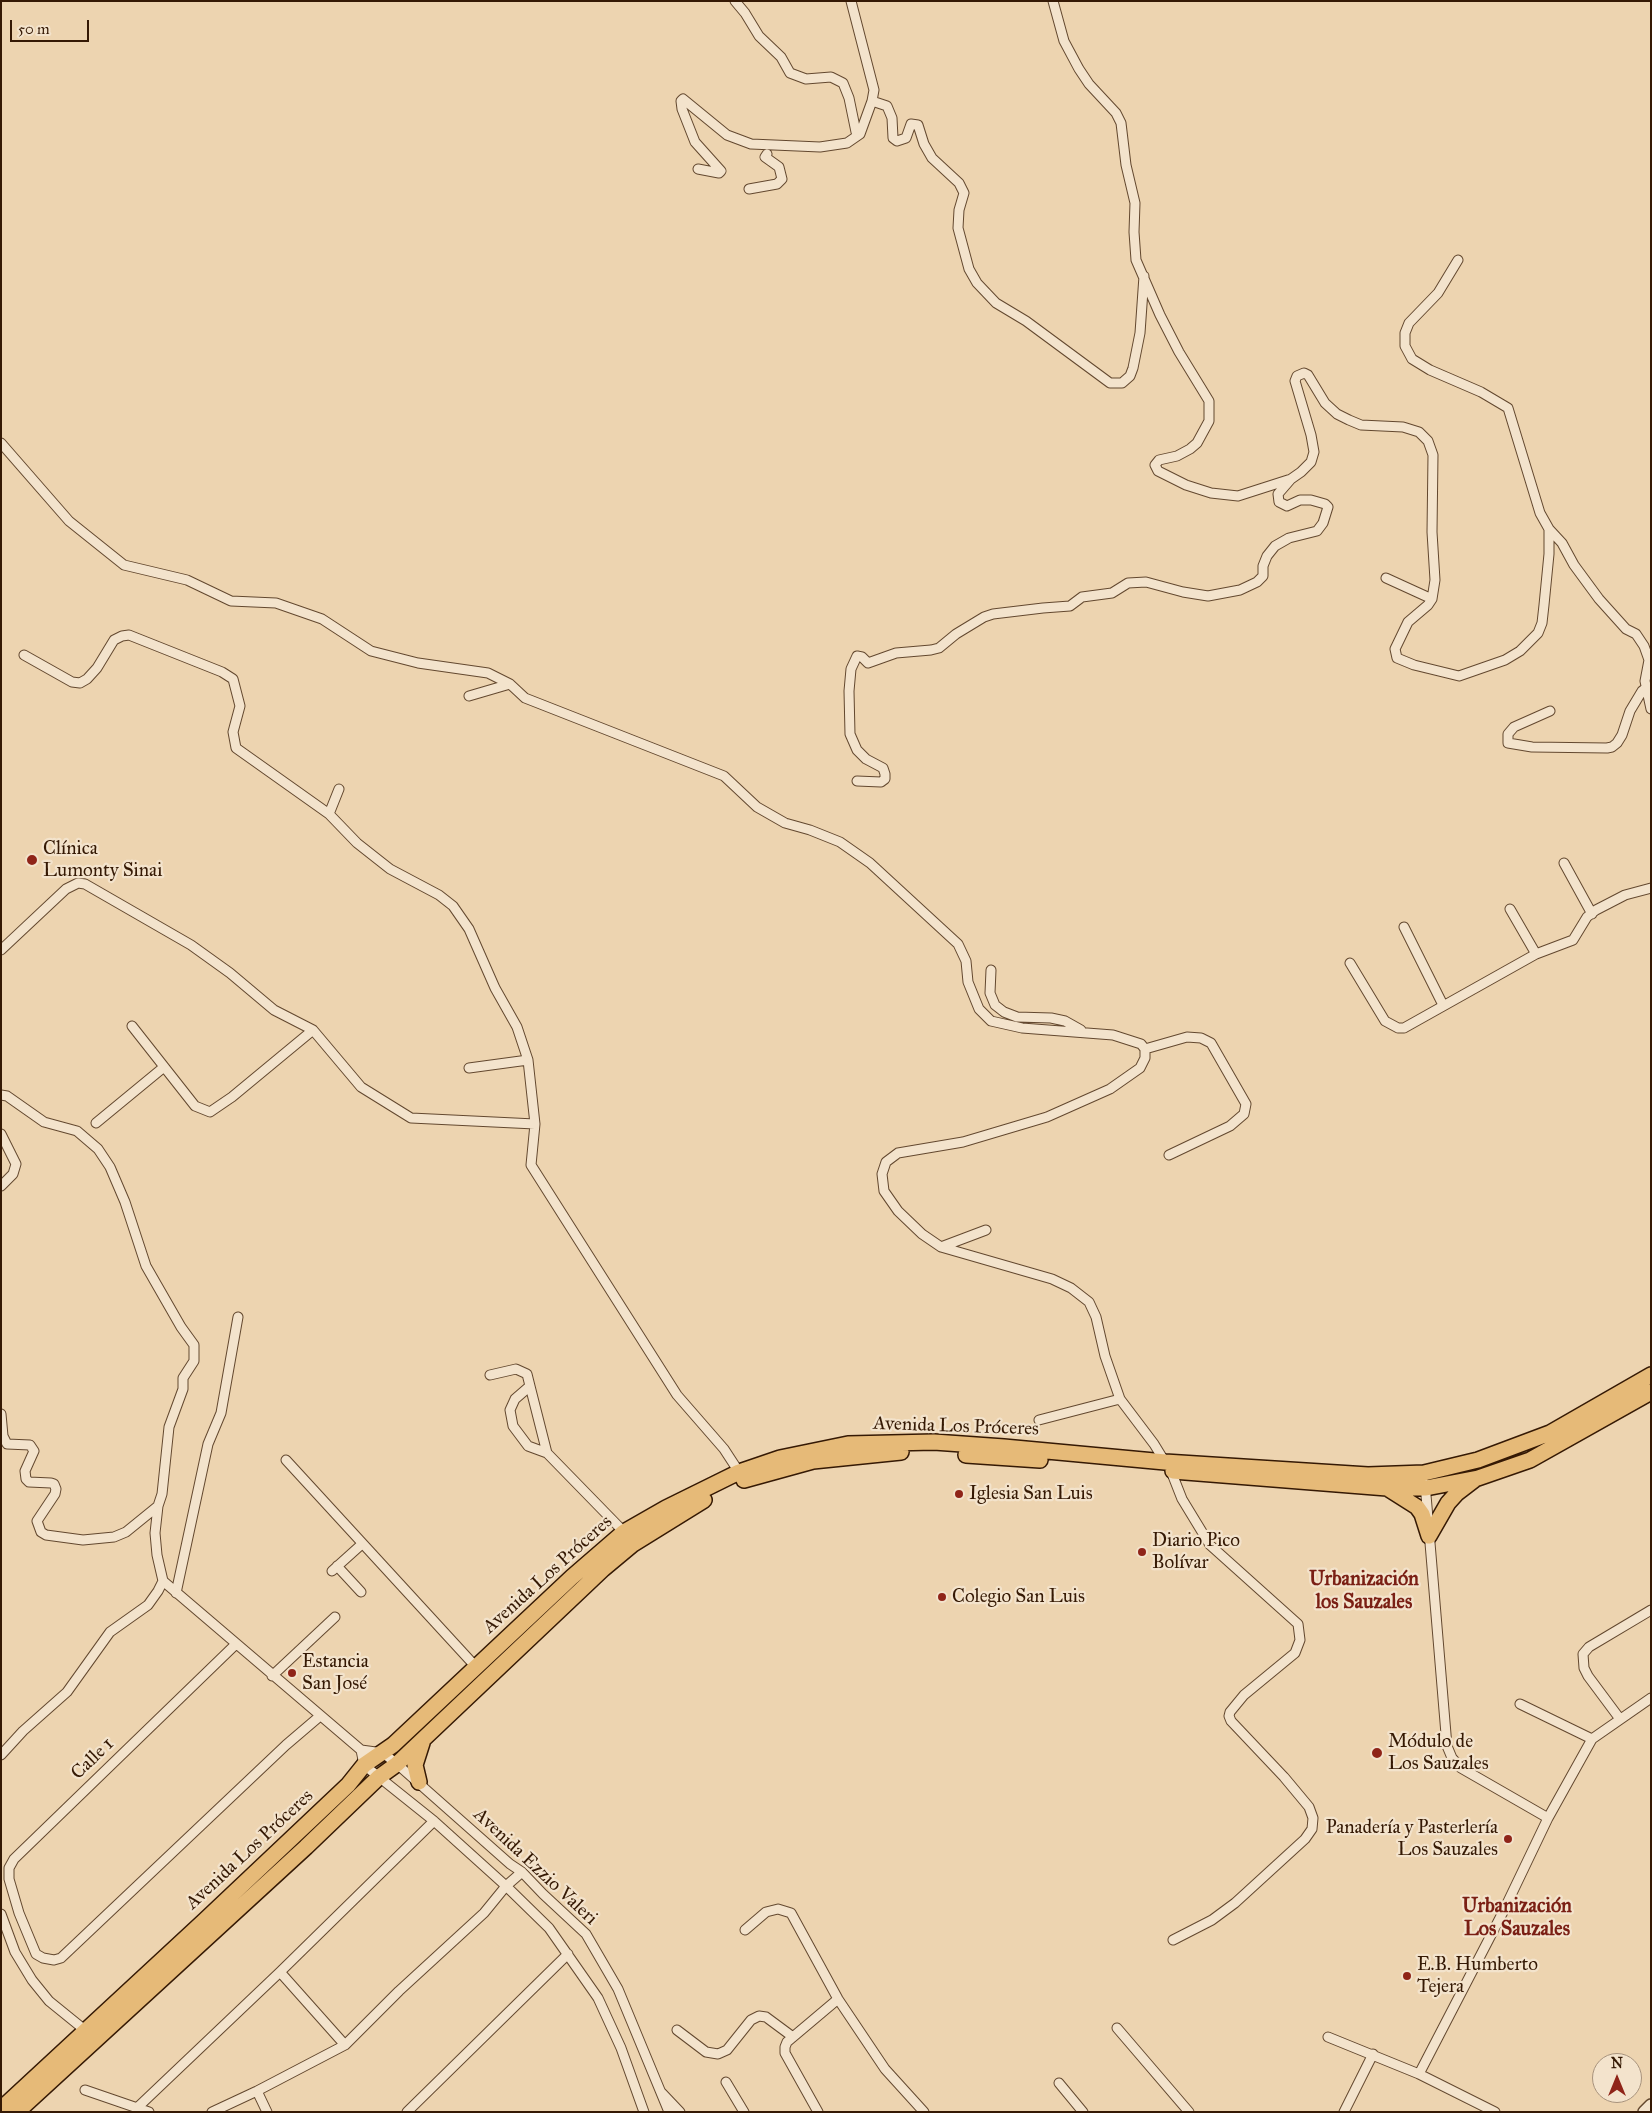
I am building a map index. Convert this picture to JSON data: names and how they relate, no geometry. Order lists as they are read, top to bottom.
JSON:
{
  "streets": {
    "highway": ["Avenida Los Próceres"],
    "street": ["Calle 1", "Avenida Ezzio Valeri"]
  },
  "crossings": [
    ["Avenida Los Próceres", "Avenida Ezzio Valeri"]
  ],
  "districts": ["Urbanización los Sauzales", "Urbanización Los Sauzales"],
  "places": [
    "Clínica Lumonty Sinai",
    "Iglesia San Luis",
    "Diario Pico Bolívar",
    "Colegio San Luis",
    "Estancia San José",
    "Módulo de Los Sauzales",
    "Panadería y Pasterlería Los Sauzales",
    "E.B. Humberto Tejera"
  ],
  "scale_bar": "50 m",
  "north": "top"
}
